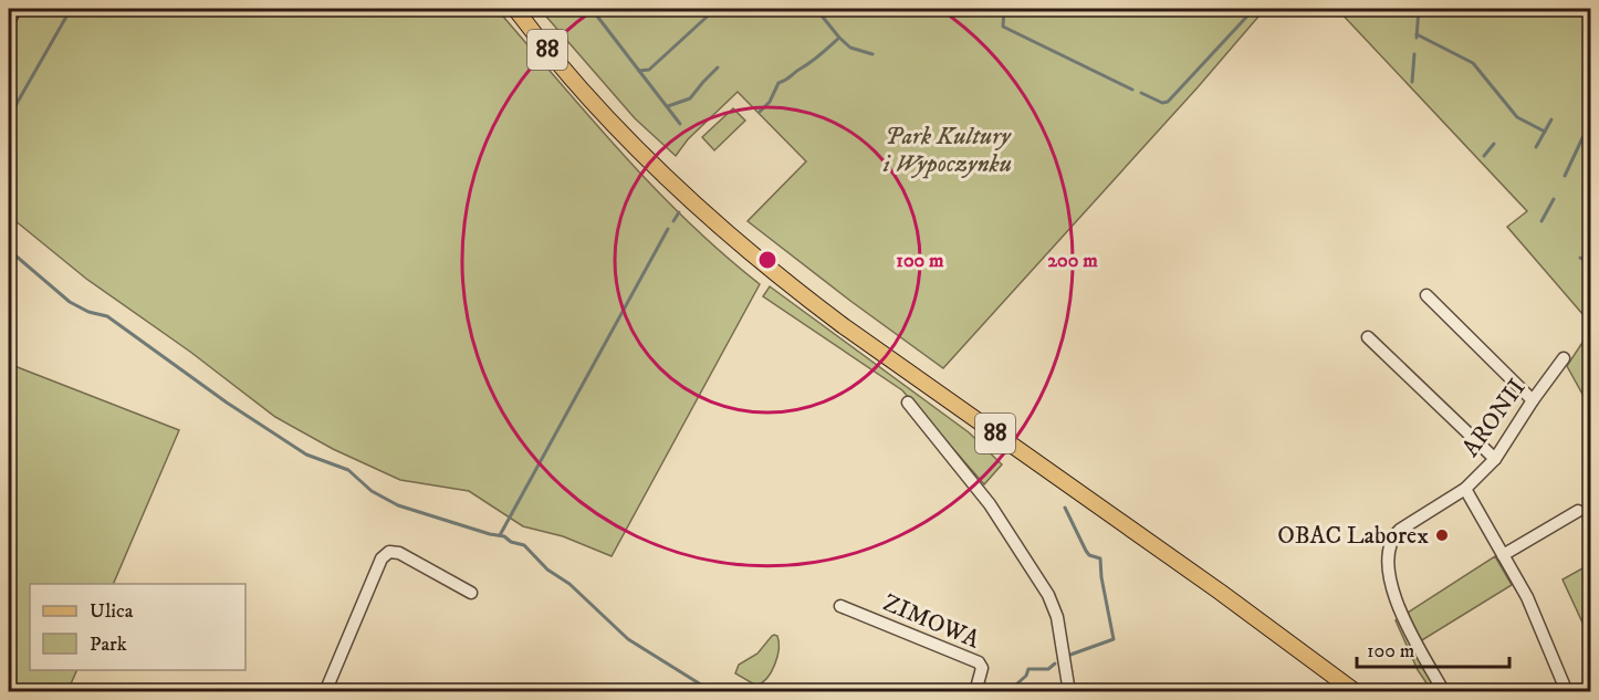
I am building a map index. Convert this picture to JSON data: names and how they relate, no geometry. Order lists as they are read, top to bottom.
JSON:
{
  "streets": {
    "main road": ["88"],
    "street": ["ARONII", "ZIMOWA"]
  },
  "parks": ["Park Kultury i Wypoczynku"],
  "places": ["OBAC Laborex"],
  "legend": ["Ulica", "Park"],
  "scale_bar": "100 m",
  "rings": ["100 m", "200 m"]
}
